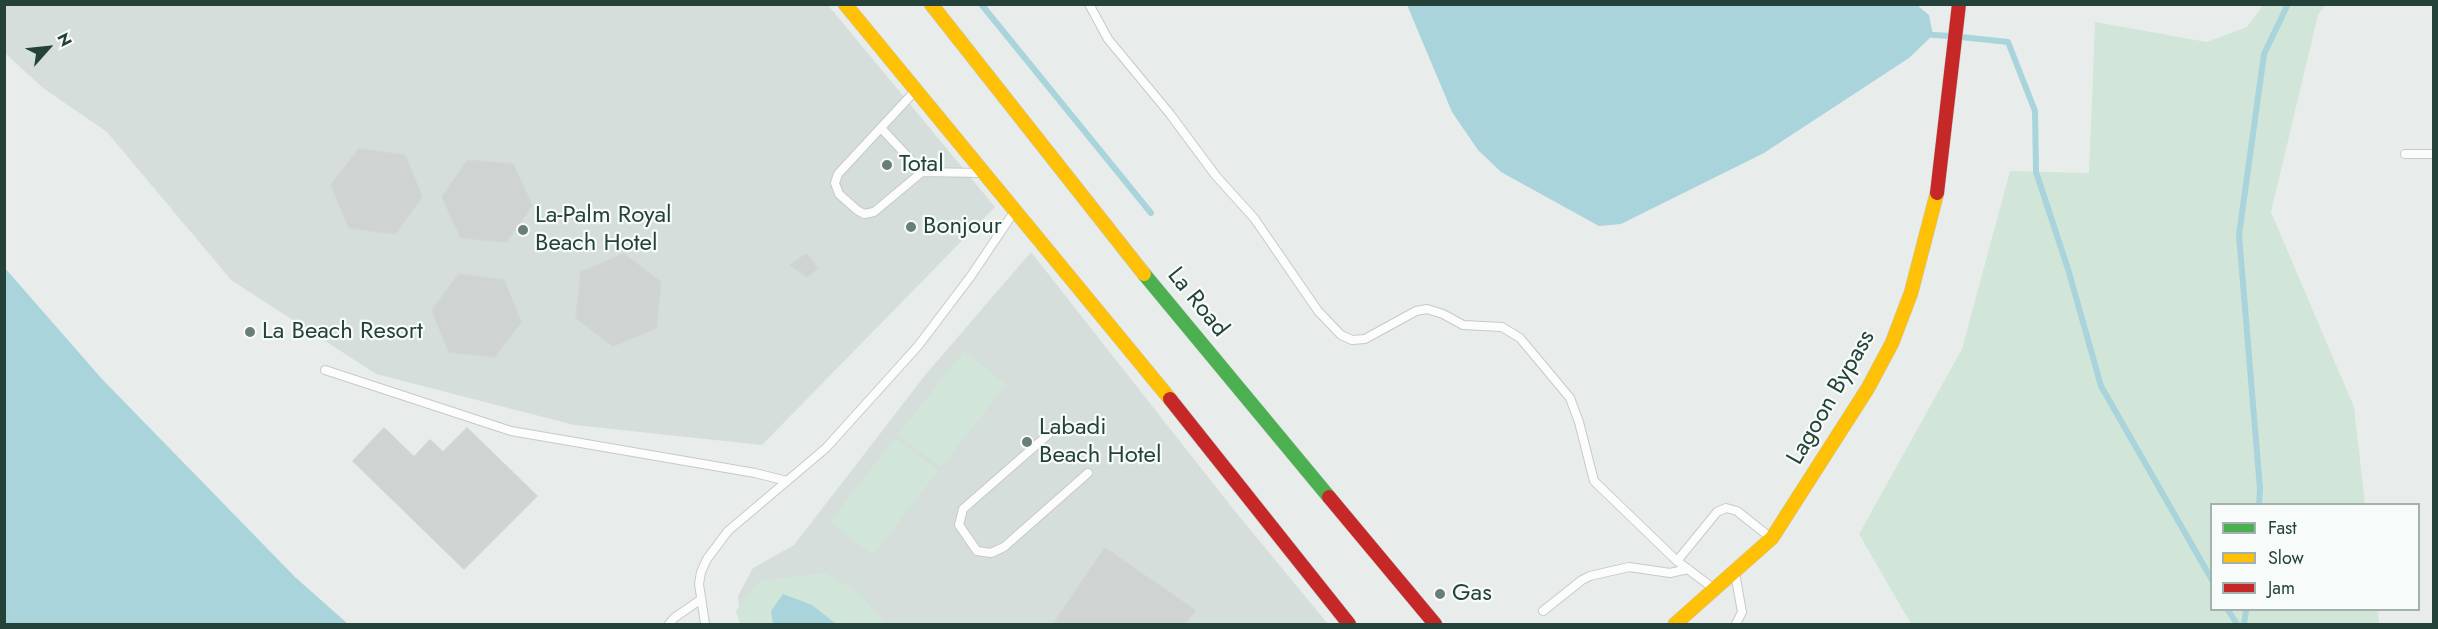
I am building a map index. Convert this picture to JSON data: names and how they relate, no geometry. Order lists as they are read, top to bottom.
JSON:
{
  "streets": {
    "main road": ["La Road", "Lagoon Bypass"]
  },
  "places": [
    "Total",
    "Bonjour",
    "La-Palm Royal Beach Hotel",
    "La Beach Resort",
    "Labadi Beach Hotel",
    "Gas"
  ],
  "legend": ["Fast", "Slow", "Jam"],
  "north": "top right"
}
